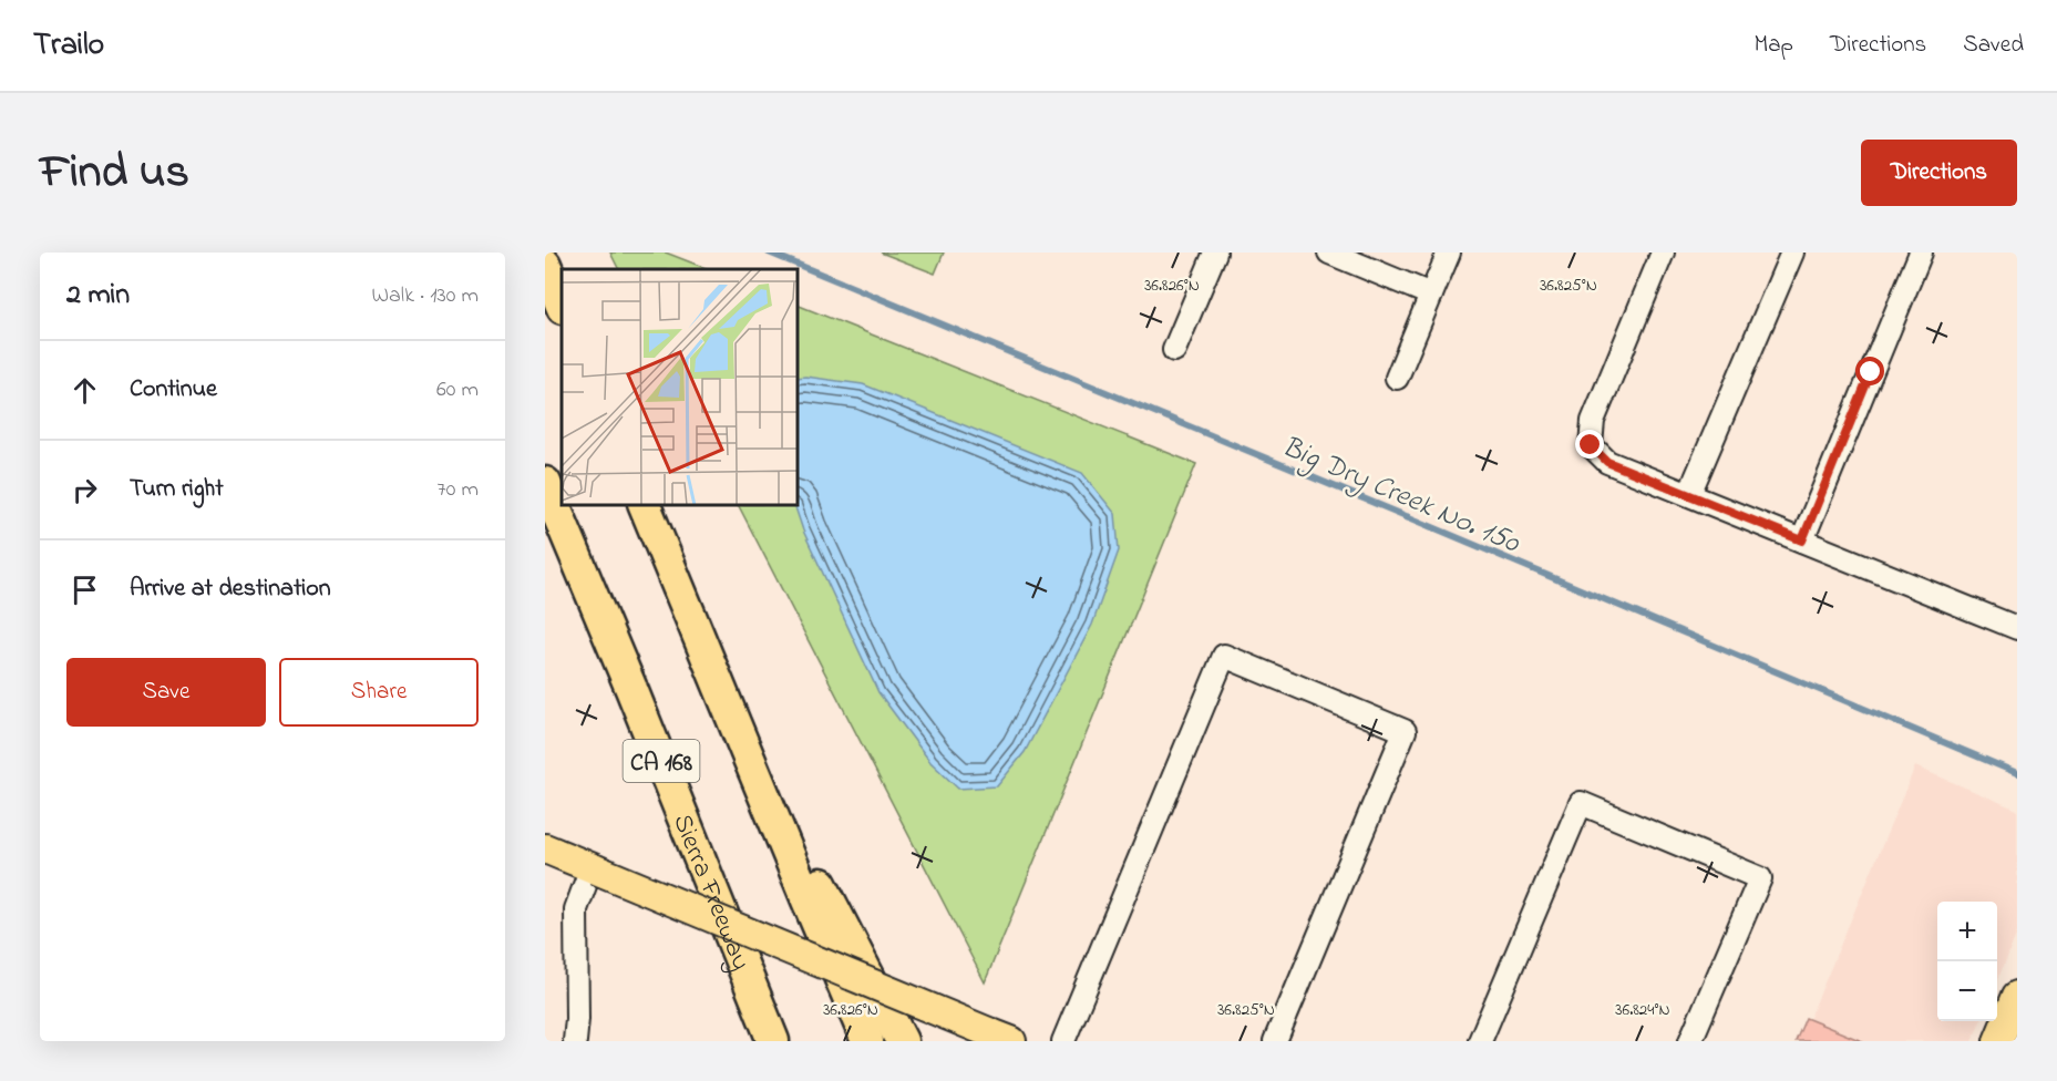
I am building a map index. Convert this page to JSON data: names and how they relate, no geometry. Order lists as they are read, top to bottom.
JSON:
{
  "streets": {
    "highway": ["CA 168", "Sierra Freeway"]
  },
  "water": ["Big Dry Creek No. 150"],
  "page": {
    "header": "Trailo",
    "nav": ["Map", "Directions", "Saved"],
    "title": "Find us",
    "buttons": [
      "Directions",
      ["Save", "Share"]
    ],
    "heading": ["2 min", "Walk · 130 m"],
    "list": [
      ["Continue", "60 m"],
      ["Turn right", "70 m"],
      "Arrive at destination"
    ],
    "map_buttons": ["+", "−"]
  },
  "coordinates": ["36.826°N", "36.825°N", "36.824°N"]
}
